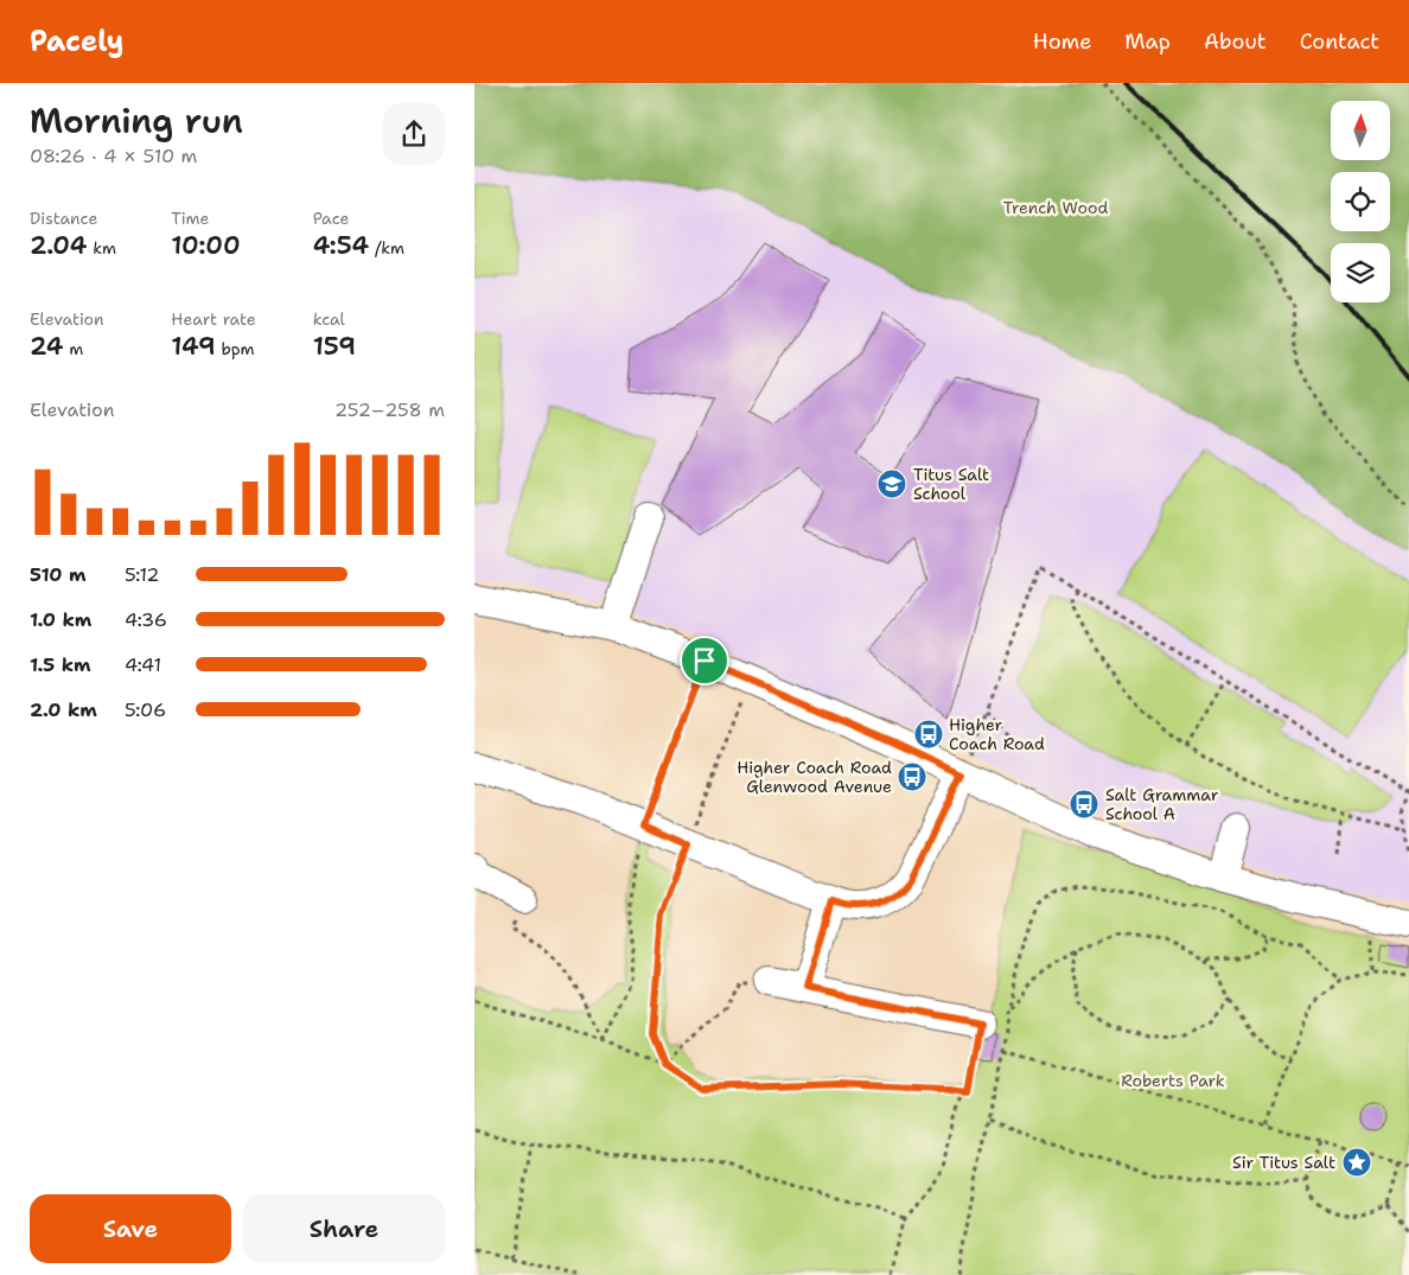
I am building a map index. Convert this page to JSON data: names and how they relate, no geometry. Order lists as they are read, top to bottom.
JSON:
{
  "parks": ["Trench Wood", "Roberts Park"],
  "places": {
    "school or university": ["Titus Salt School"],
    "bus stop": ["Higher Coach Road", "Higher Coach Road Glenwood Avenue", "Salt Grammar School A"],
    "place": ["Sir Titus Salt"]
  },
  "north": "top",
  "page": {
    "header": "Pacely",
    "nav": [
      "Home",
      "Map",
      "About",
      "Contact"
    ],
    "heading": ["Morning run", "08:26 · 4 × 510 m"],
    "stats": [
      ["Distance", "2.04 km"],
      ["Time", "10:00"],
      ["Pace", "4:54 /km"],
      ["Elevation", "24 m"],
      ["Heart rate", "149 bpm"],
      ["kcal", "159"]
    ],
    "chart": ["Elevation", "252–258 m"],
    "list": [
      {
        "name": "510 m",
        "note": "5:12"
      },
      {
        "name": "1.0 km",
        "note": "4:36"
      },
      {
        "name": "1.5 km",
        "note": "4:41"
      },
      {
        "name": "2.0 km",
        "note": "5:06"
      }
    ],
    "buttons": ["Save", "Share"]
  }
}
